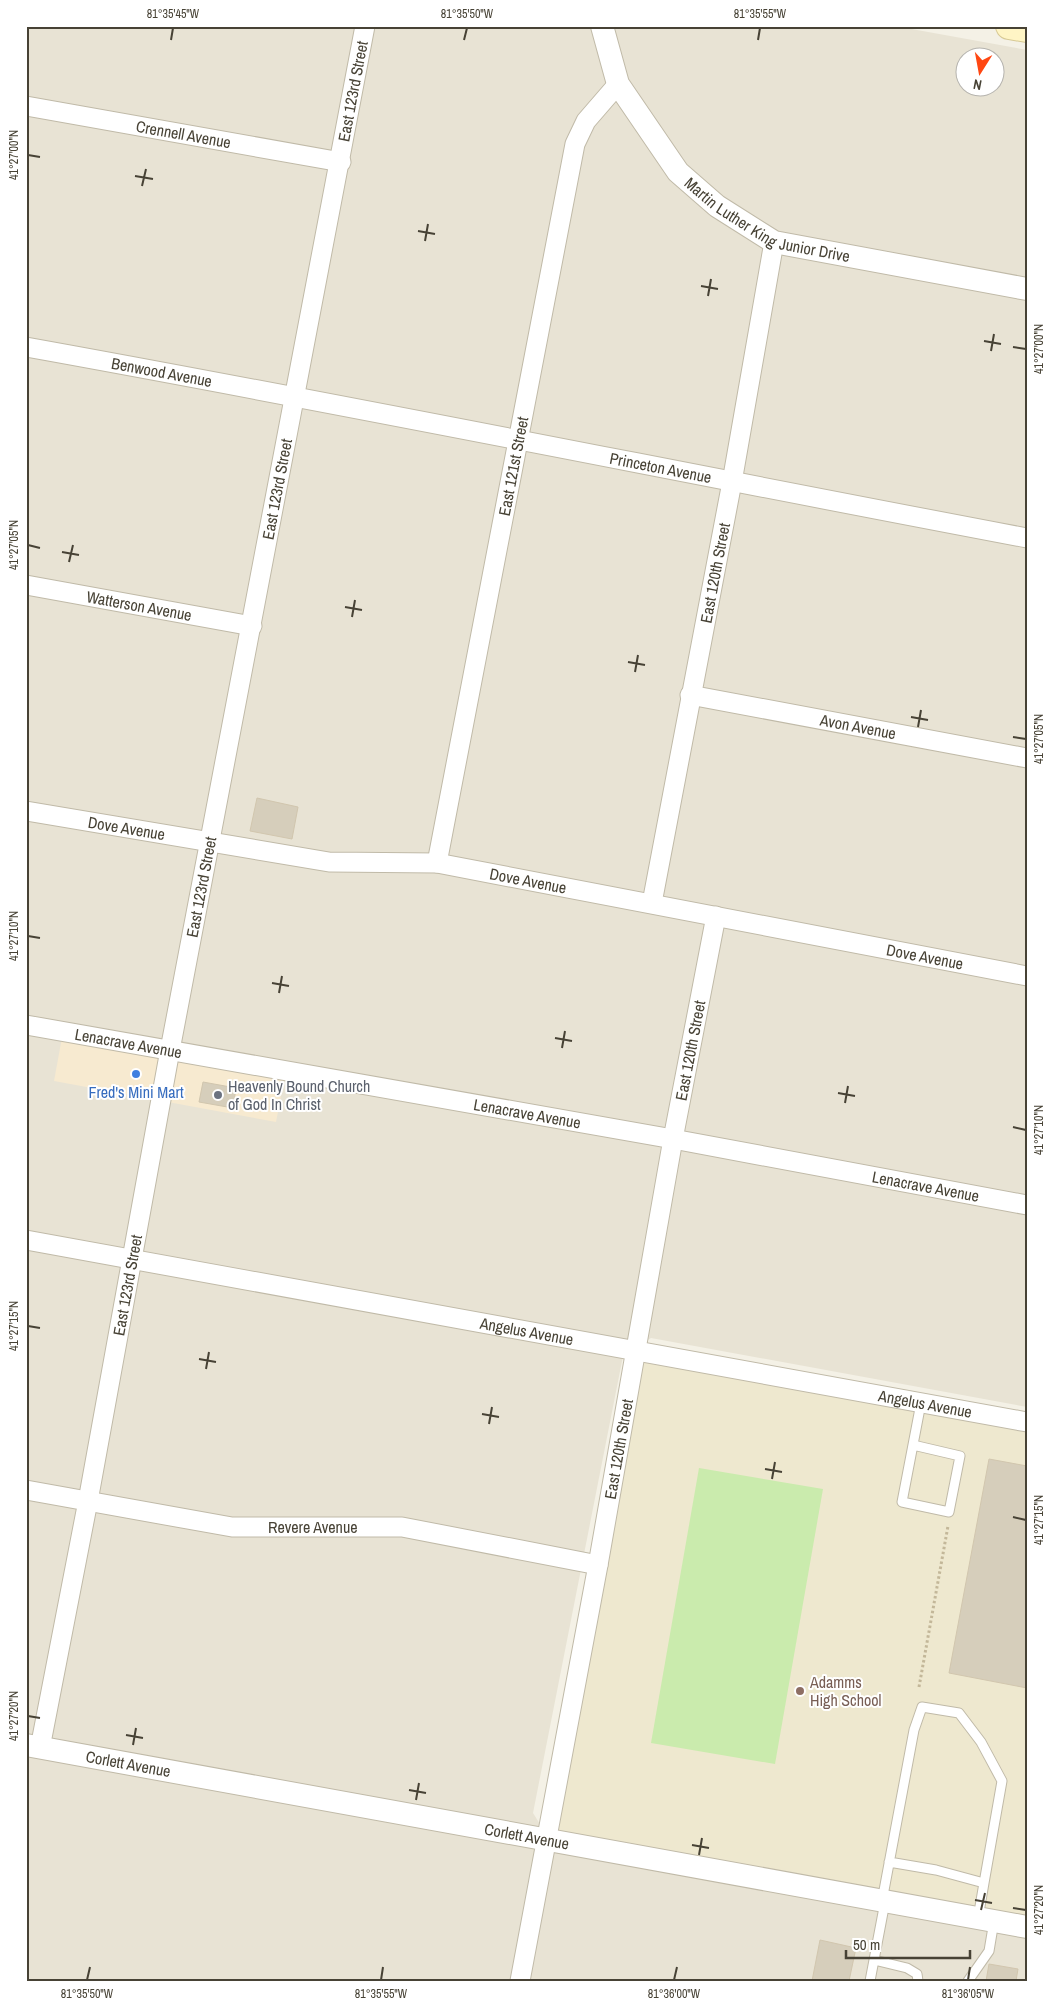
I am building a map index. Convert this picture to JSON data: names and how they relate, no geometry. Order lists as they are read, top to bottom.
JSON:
{
  "streets": {
    "street": [
      "East 123rd Street",
      "Crennell Avenue",
      "Martin Luther King Junior Drive",
      "Benwood Avenue",
      "East 121st Street",
      "Princeton Avenue",
      "East 120th Street",
      "Watterson Avenue",
      "Avon Avenue",
      "Dove Avenue",
      "Lenacrave Avenue",
      "Angelus Avenue",
      "Revere Avenue",
      "Corlett Avenue"
    ]
  },
  "crossings": [
    ["East 123rd Street", "Crennell Avenue"],
    ["East 123rd Street", "Benwood Avenue"],
    ["East 123rd Street", "Princeton Avenue"],
    ["East 123rd Street", "Watterson Avenue"],
    ["East 123rd Street", "Dove Avenue"],
    ["East 123rd Street", "Lenacrave Avenue"],
    ["East 123rd Street", "Angelus Avenue"],
    ["East 123rd Street", "Revere Avenue"],
    ["East 123rd Street", "Corlett Avenue"],
    ["Martin Luther King Junior Drive", "East 121st Street"],
    ["Martin Luther King Junior Drive", "East 120th Street"],
    ["Benwood Avenue", "Princeton Avenue"],
    ["East 121st Street", "Princeton Avenue"],
    ["East 121st Street", "Dove Avenue"],
    ["Princeton Avenue", "East 120th Street"],
    ["East 120th Street", "Avon Avenue"],
    ["East 120th Street", "Dove Avenue"],
    ["East 120th Street", "Lenacrave Avenue"],
    ["East 120th Street", "Angelus Avenue"],
    ["East 120th Street", "Revere Avenue"],
    ["East 120th Street", "Corlett Avenue"]
  ],
  "places": ["Fred's Mini Mart", "Heavenly Bound Church of God In Christ", "Adamms High School"],
  "scale_bar": "50 m",
  "north": "bottom",
  "coordinates": [
    "81°35'45\"W",
    "81°35'50\"W",
    "81°35'55\"W",
    "41°27'00\"N",
    "41°27'05\"N",
    "41°27'10\"N",
    "41°27'15\"N",
    "41°27'20\"N",
    "81°36'00\"W",
    "81°36'05\"W"
  ]
}
